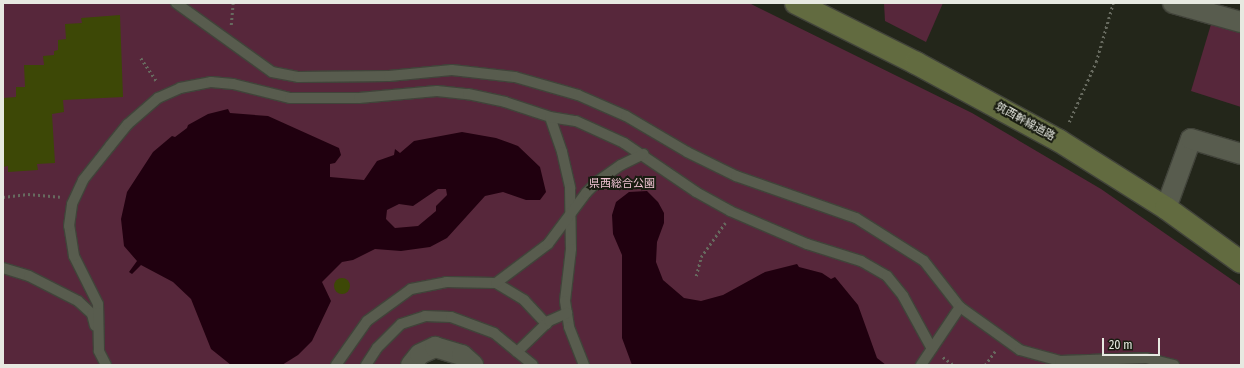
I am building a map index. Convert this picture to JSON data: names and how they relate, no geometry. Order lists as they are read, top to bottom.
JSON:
{
  "streets": {
    "street": ["筑西幹線道路"]
  },
  "parks": ["県西総合公園"],
  "scale_bar": "20 m"
}
